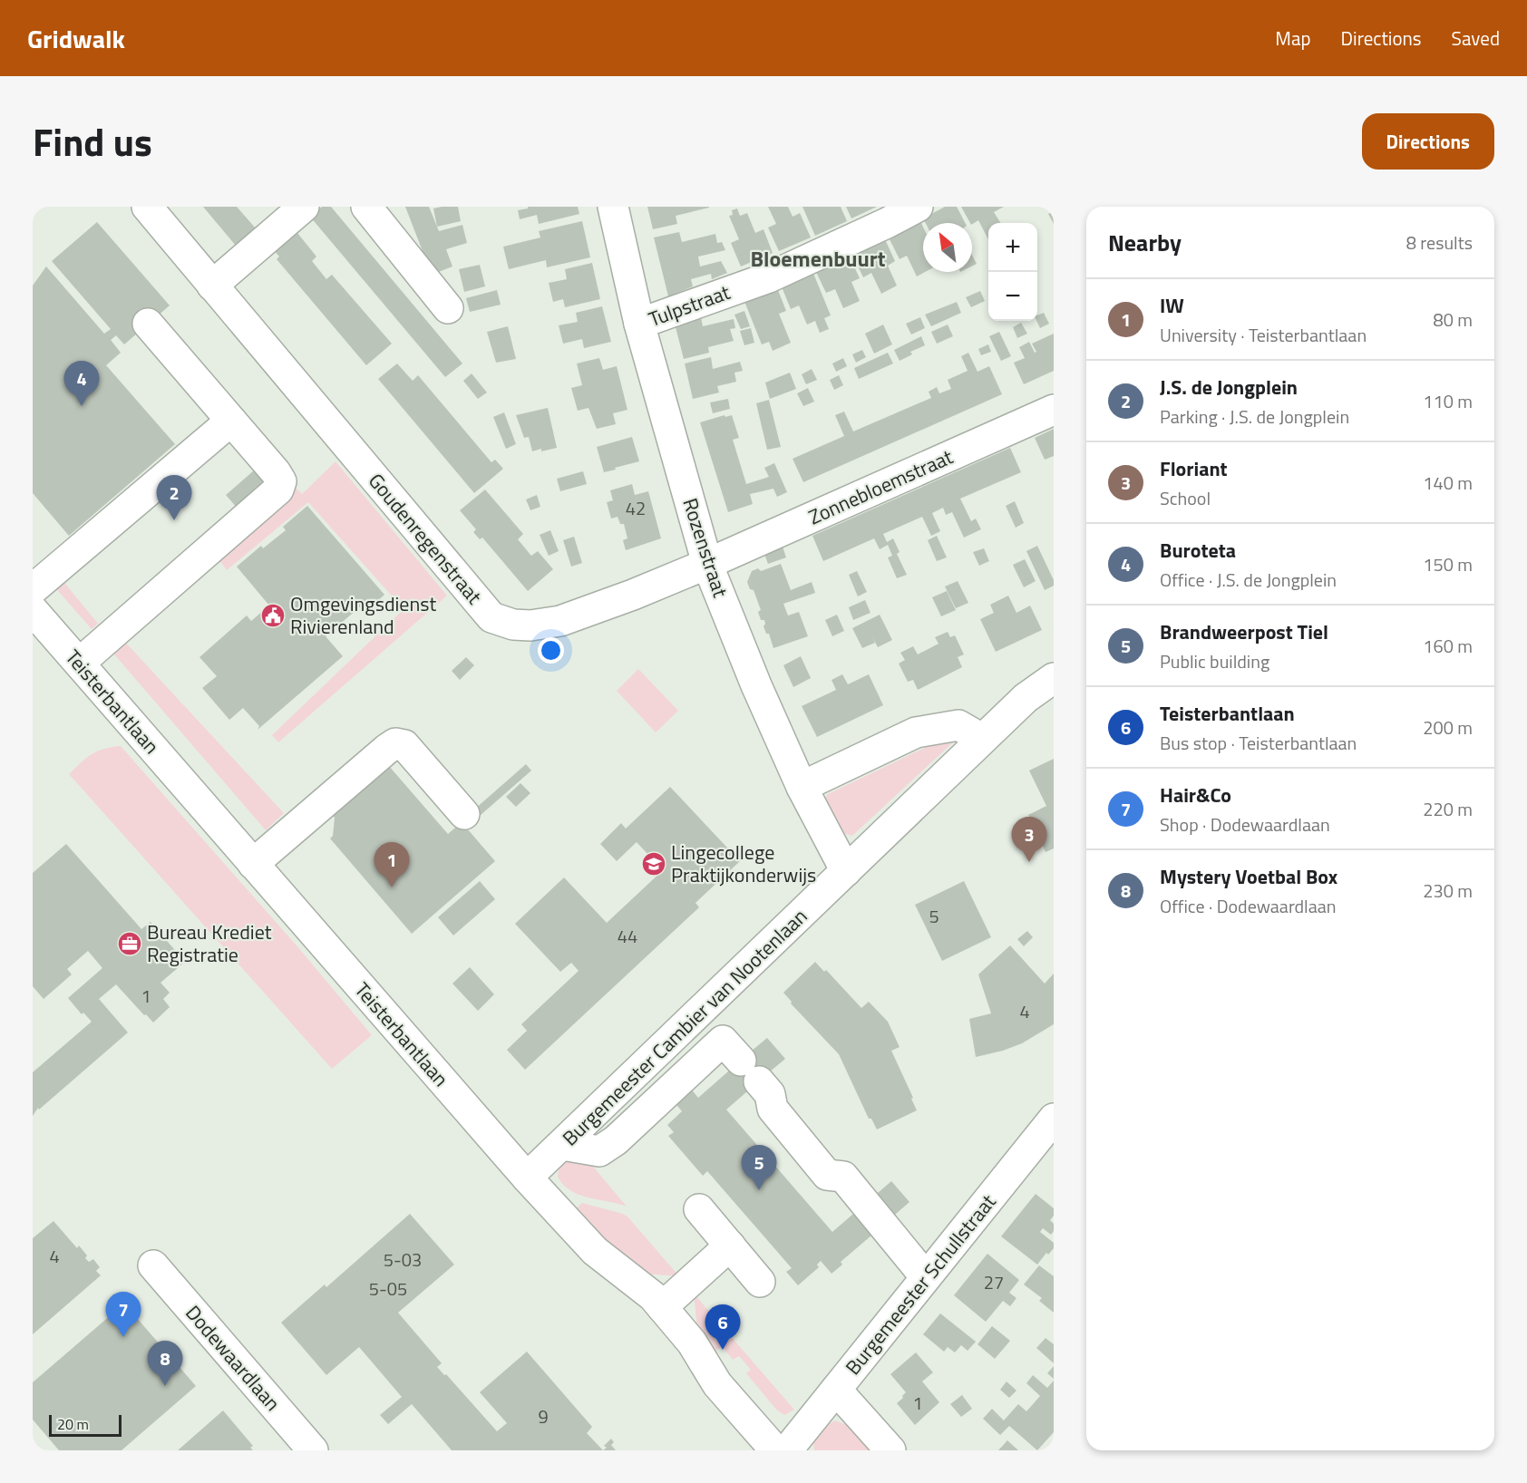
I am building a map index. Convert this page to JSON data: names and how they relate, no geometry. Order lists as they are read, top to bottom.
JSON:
{
  "streets": {
    "street": [
      "Tulpstraat",
      "Zonnebloemstraat",
      "Goudenregenstraat",
      "Rozenstraat",
      "Teisterbantlaan",
      "Burgemeester Cambier van Nootenlaan",
      "Burgemeester Schullstraat",
      "Dodewaardlaan"
    ]
  },
  "crossings": [
    ["Tulpstraat", "Rozenstraat"],
    ["Zonnebloemstraat", "Goudenregenstraat"],
    ["Zonnebloemstraat", "Rozenstraat"],
    ["Goudenregenstraat", "Rozenstraat"],
    ["Rozenstraat", "Burgemeester Cambier van Nootenlaan"],
    ["Teisterbantlaan", "Burgemeester Cambier van Nootenlaan"]
  ],
  "districts": ["Bloemenbuurt"],
  "places": {
    "public building": ["Omgevingsdienst Rivierenland"],
    "school or university": ["Lingecollege Praktijkonderwijs"],
    "office": ["Bureau Krediet Registratie"]
  },
  "house_numbers": [
    "42",
    "5",
    "44",
    "1",
    "4",
    "4",
    "5-03",
    "27",
    "5-05",
    "1",
    "9"
  ],
  "scale_bar": "20 m",
  "north": "top left",
  "page": {
    "header": "Gridwalk",
    "nav": ["Map", "Directions", "Saved"],
    "title": "Find us",
    "buttons": "Directions",
    "heading": ["Nearby", "8 results"],
    "map_buttons": ["+", "−"],
    "list": [
      {
        "mark": "1",
        "name": "IW",
        "note": "University · Teisterbantlaan",
        "value": "80 m"
      },
      {
        "mark": "2",
        "name": "J.S. de Jongplein",
        "note": "Parking · J.S. de Jongplein",
        "value": "110 m"
      },
      {
        "mark": "3",
        "name": "Floriant",
        "note": "School",
        "value": "140 m"
      },
      {
        "mark": "4",
        "name": "Buroteta",
        "note": "Office · J.S. de Jongplein",
        "value": "150 m"
      },
      {
        "mark": "5",
        "name": "Brandweerpost Tiel",
        "note": "Public building",
        "value": "160 m"
      },
      {
        "mark": "6",
        "name": "Teisterbantlaan",
        "note": "Bus stop · Teisterbantlaan",
        "value": "200 m"
      },
      {
        "mark": "7",
        "name": "Hair&Co",
        "note": "Shop · Dodewaardlaan",
        "value": "220 m"
      },
      {
        "mark": "8",
        "name": "Mystery Voetbal Box",
        "note": "Office · Dodewaardlaan",
        "value": "230 m"
      }
    ],
    "pins": [
      "4",
      "2",
      "3",
      "1",
      "5",
      "7",
      "6",
      "8"
    ],
    "scale": "20 m"
  }
}
